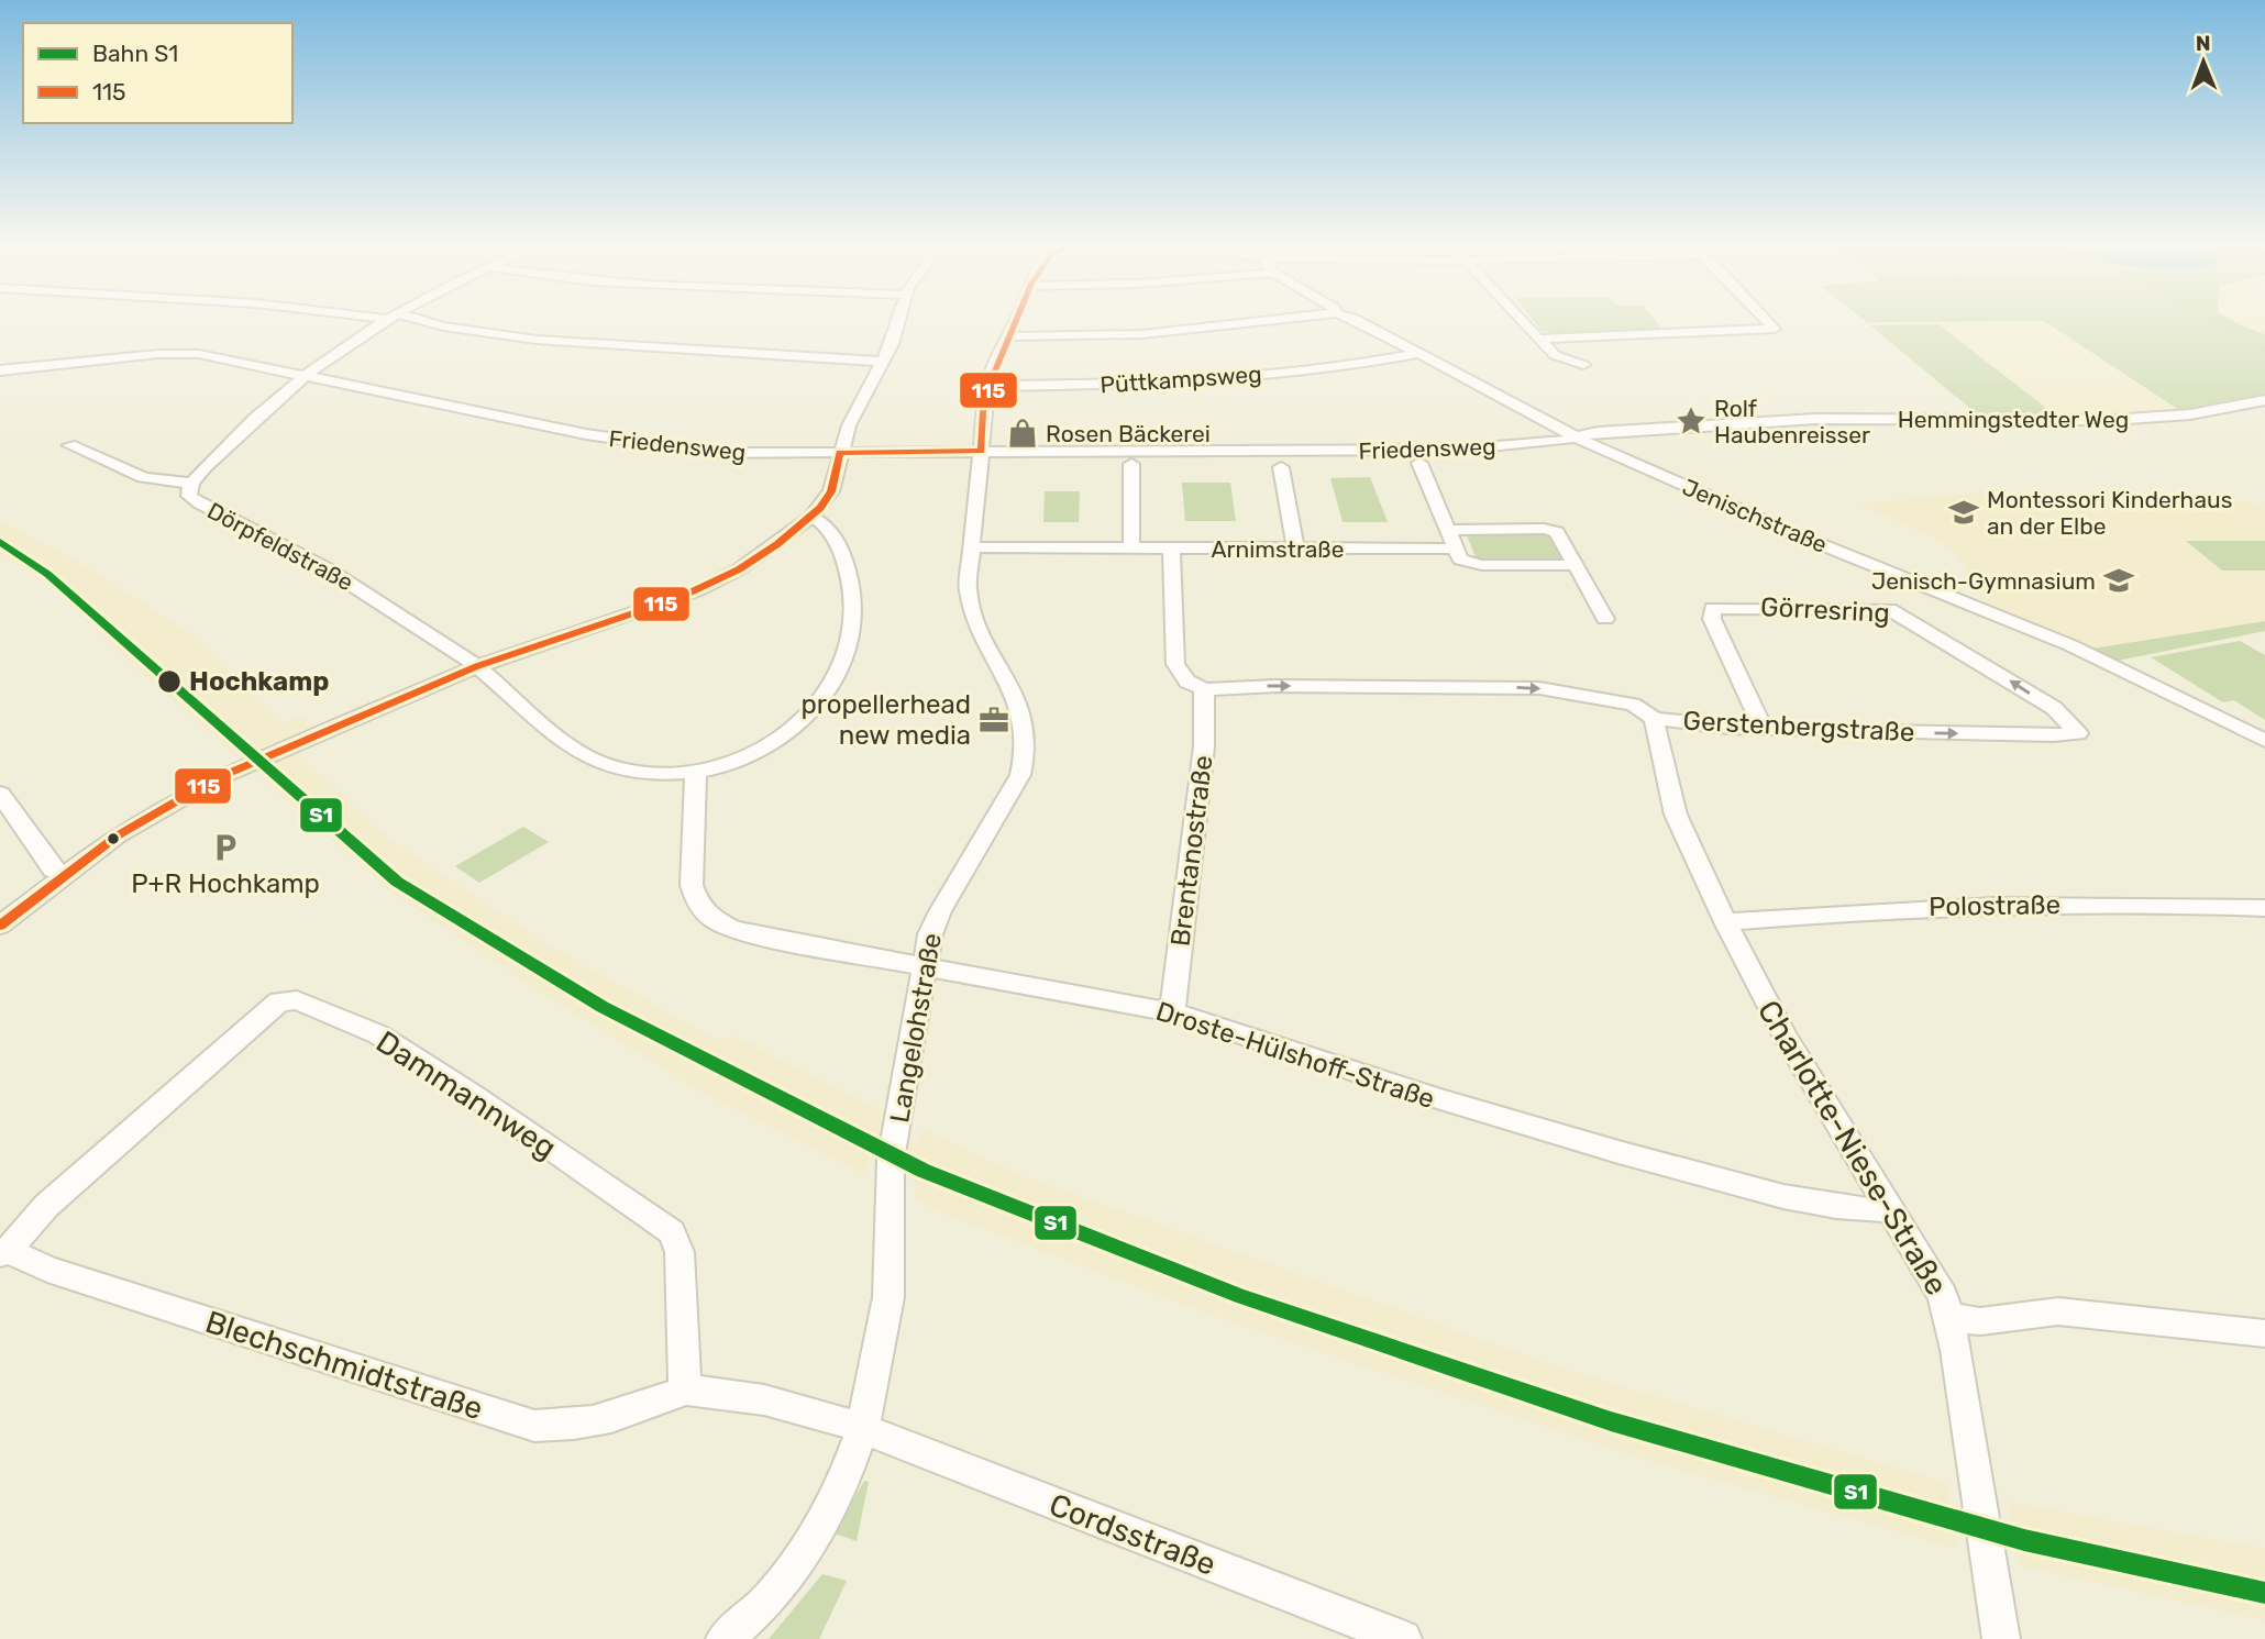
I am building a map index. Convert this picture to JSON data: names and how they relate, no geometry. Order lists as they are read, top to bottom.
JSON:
{
  "streets": {
    "street": [
      "Püttkampsweg",
      "Hemmingstedter Weg",
      "Friedensweg",
      "Jenischstraße",
      "Dörpfeldstraße",
      "Arnimstraße",
      "Görresring",
      "Gerstenbergstraße",
      "Brentanostraße",
      "Polostraße",
      "Langelohstraße",
      "Droste-Hülshoff-Straße",
      "Dammannweg",
      "Charlotte-Niese-Straße",
      "Blechschmidtstraße",
      "Cordsstraße"
    ]
  },
  "crossings": [
    ["Püttkampsweg", "Jenischstraße"],
    ["Püttkampsweg", "Langelohstraße"],
    ["Hemmingstedter Weg", "Friedensweg"],
    ["Hemmingstedter Weg", "Jenischstraße"],
    ["Friedensweg", "Jenischstraße"],
    ["Friedensweg", "Dörpfeldstraße"],
    ["Friedensweg", "Langelohstraße"],
    ["Arnimstraße", "Langelohstraße"],
    ["Görresring", "Gerstenbergstraße"],
    ["Gerstenbergstraße", "Brentanostraße"],
    ["Gerstenbergstraße", "Charlotte-Niese-Straße"],
    ["Brentanostraße", "Droste-Hülshoff-Straße"],
    ["Polostraße", "Charlotte-Niese-Straße"],
    ["Langelohstraße", "Droste-Hülshoff-Straße"],
    ["Langelohstraße", "Cordsstraße"],
    ["Droste-Hülshoff-Straße", "Charlotte-Niese-Straße"],
    ["Dammannweg", "Blechschmidtstraße"]
  ],
  "one_way": ["Gerstenbergstraße"],
  "places": {
    "place": ["Rolf Haubenreisser"],
    "shop": ["Rosen Bäckerei"],
    "school or university": ["Montessori Kinderhaus an der Elbe", "Jenisch-Gymnasium"],
    "other": ["Hochkamp"],
    "office": ["propellerhead new media"],
    "parking": ["P+R Hochkamp"]
  },
  "lines": ["transit line 115", "rail line S1"],
  "legend": ["Bahn S1", "115"],
  "north": "top"
}
